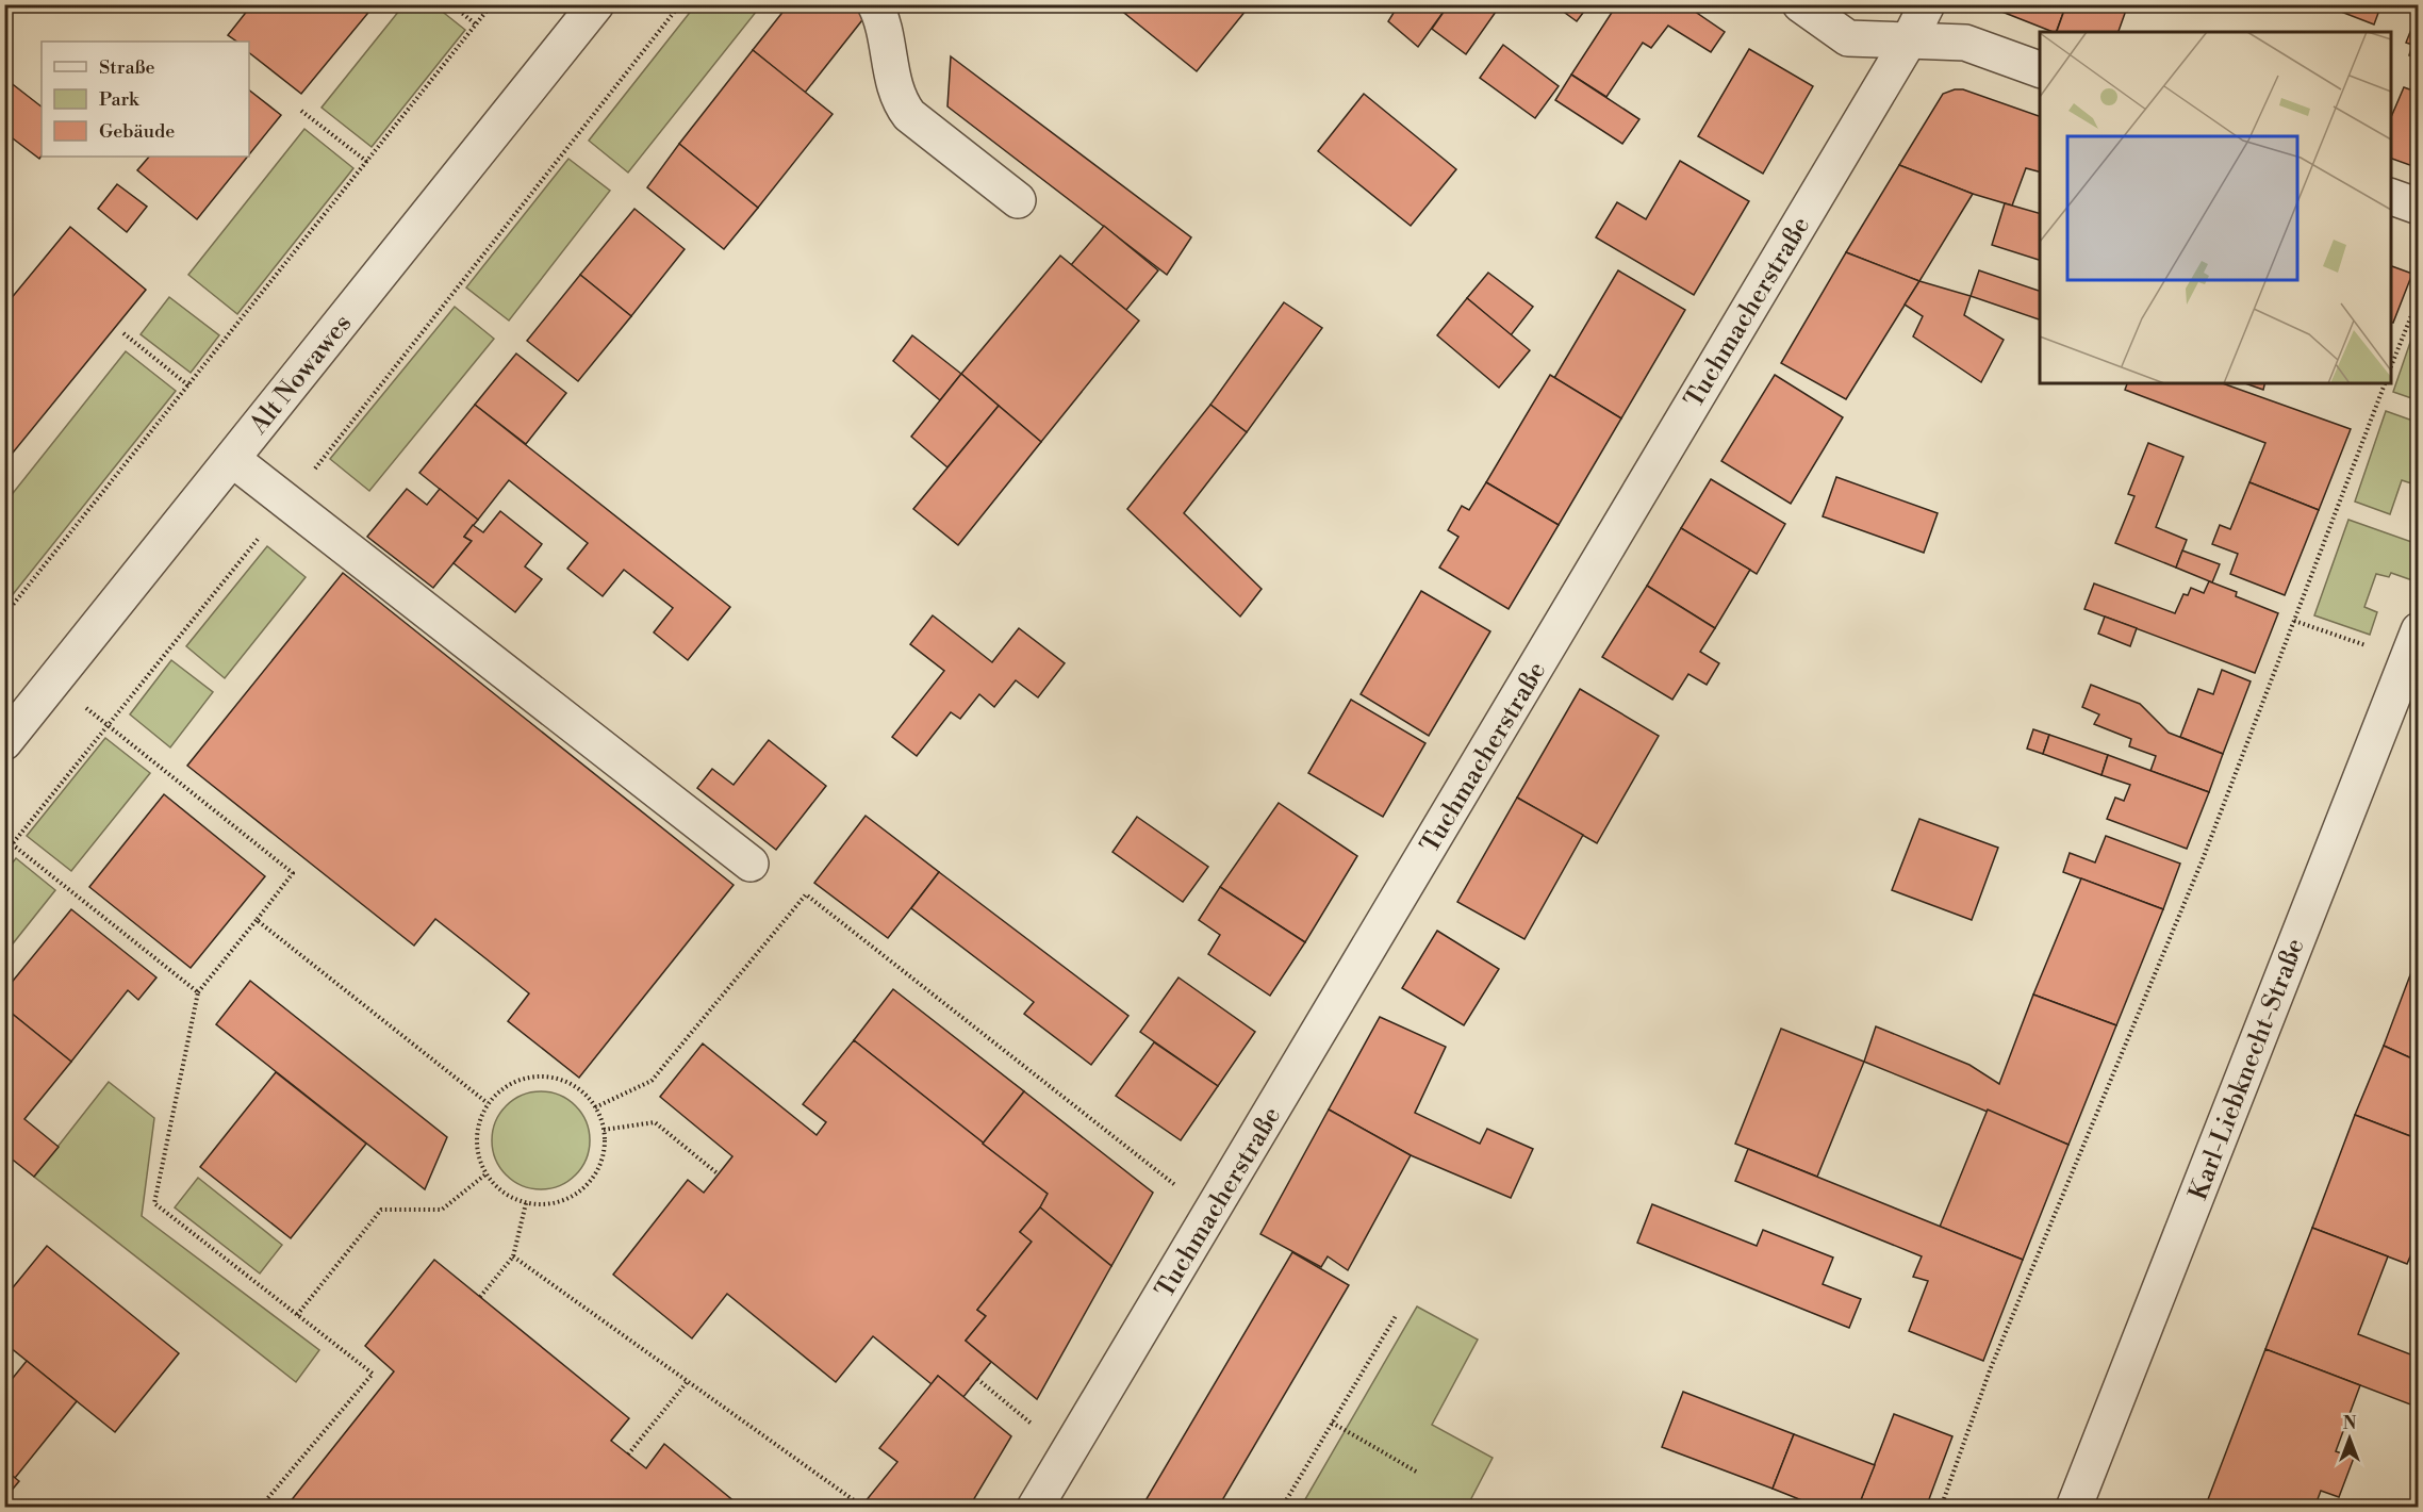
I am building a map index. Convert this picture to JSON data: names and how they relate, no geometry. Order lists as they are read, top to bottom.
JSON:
{
  "streets": {
    "street": ["Tuchmacherstraße", "Alt Nowawes", "Karl-Liebknecht-Straße"]
  },
  "legend": ["Straße", "Park", "Gebäude"],
  "north": "top"
}
